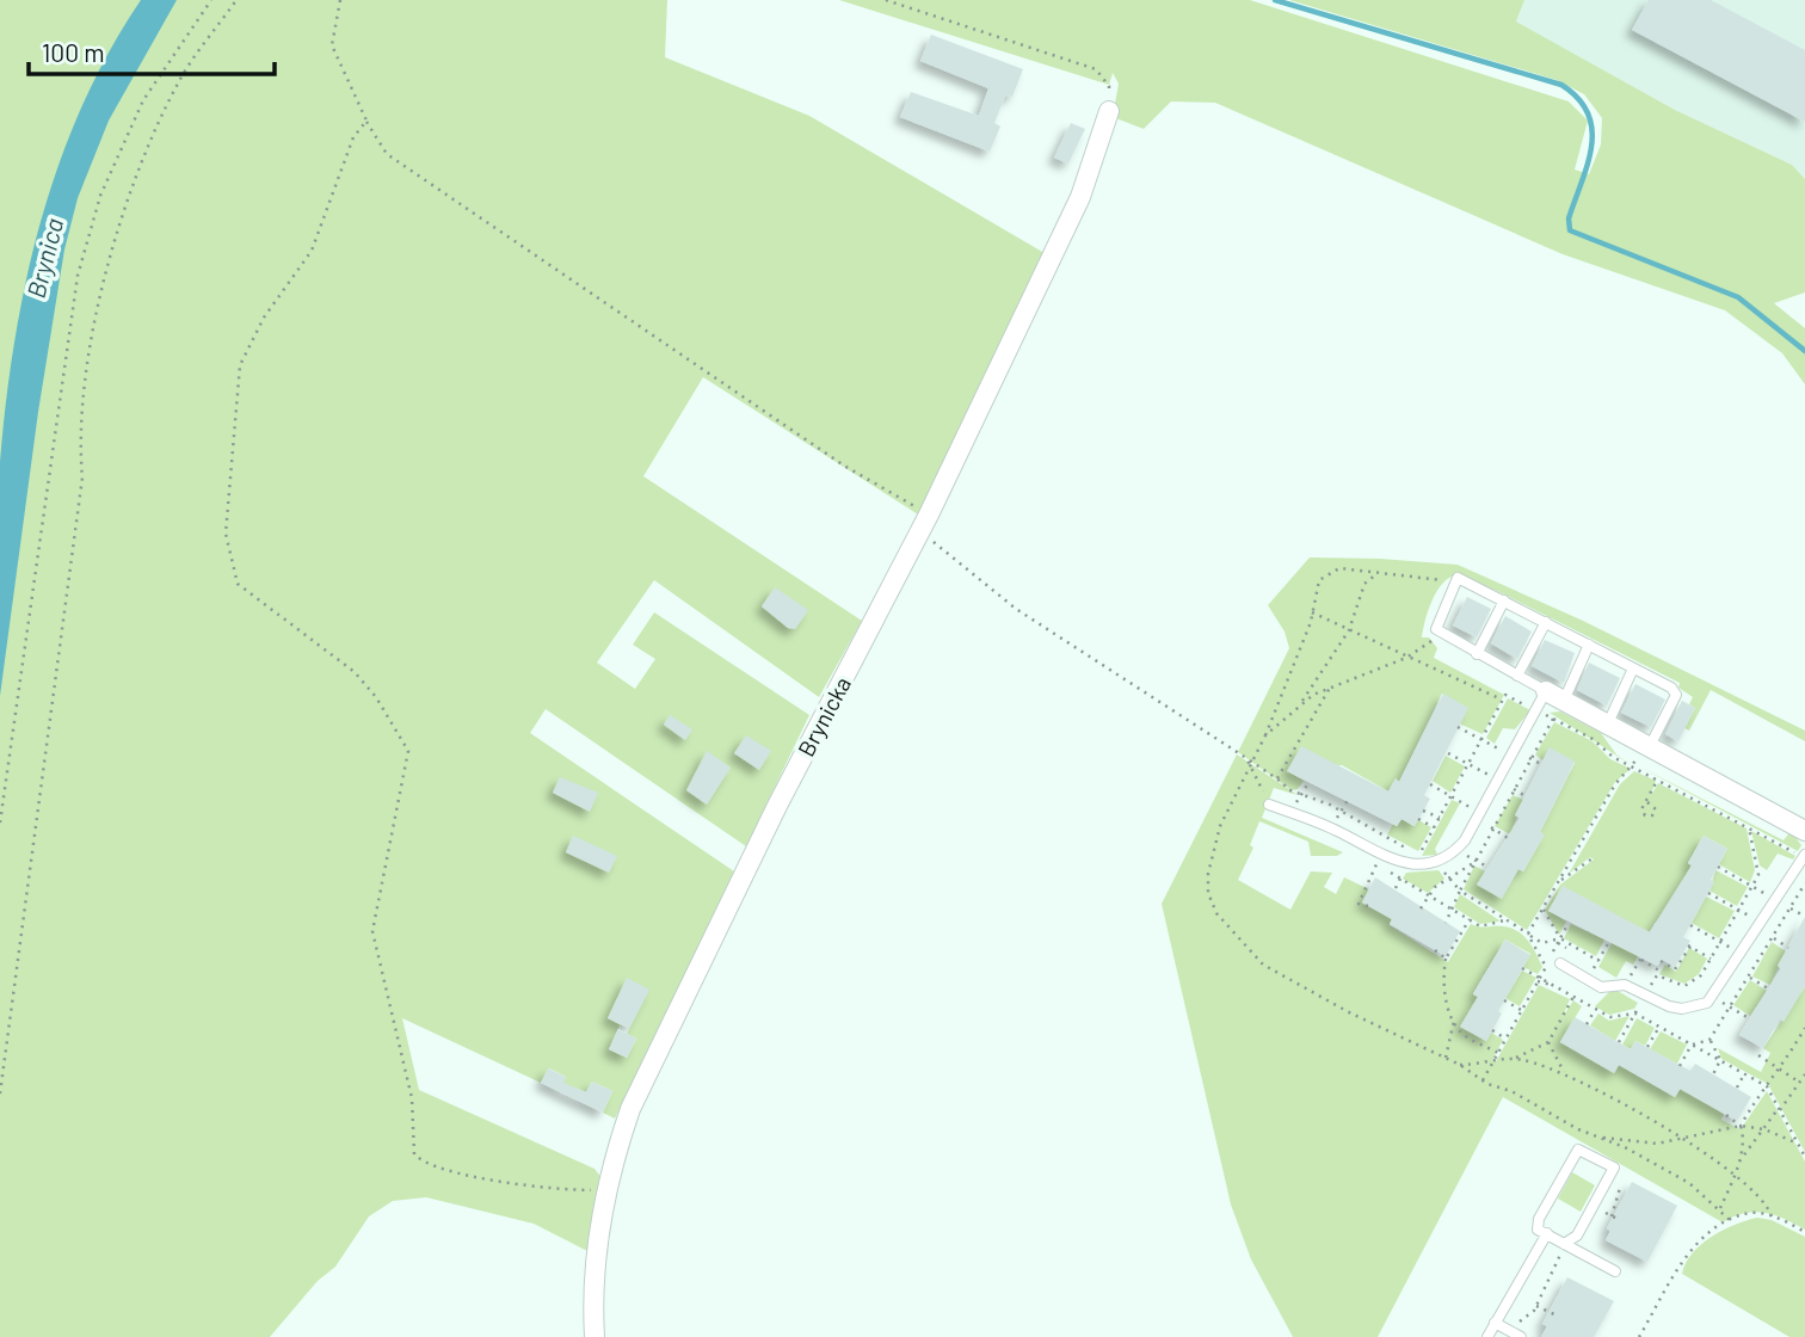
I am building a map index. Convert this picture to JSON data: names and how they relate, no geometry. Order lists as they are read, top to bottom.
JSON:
{
  "streets": {
    "street": ["Brynicka"]
  },
  "water": ["Brynica"],
  "scale_bar": "100 m"
}
